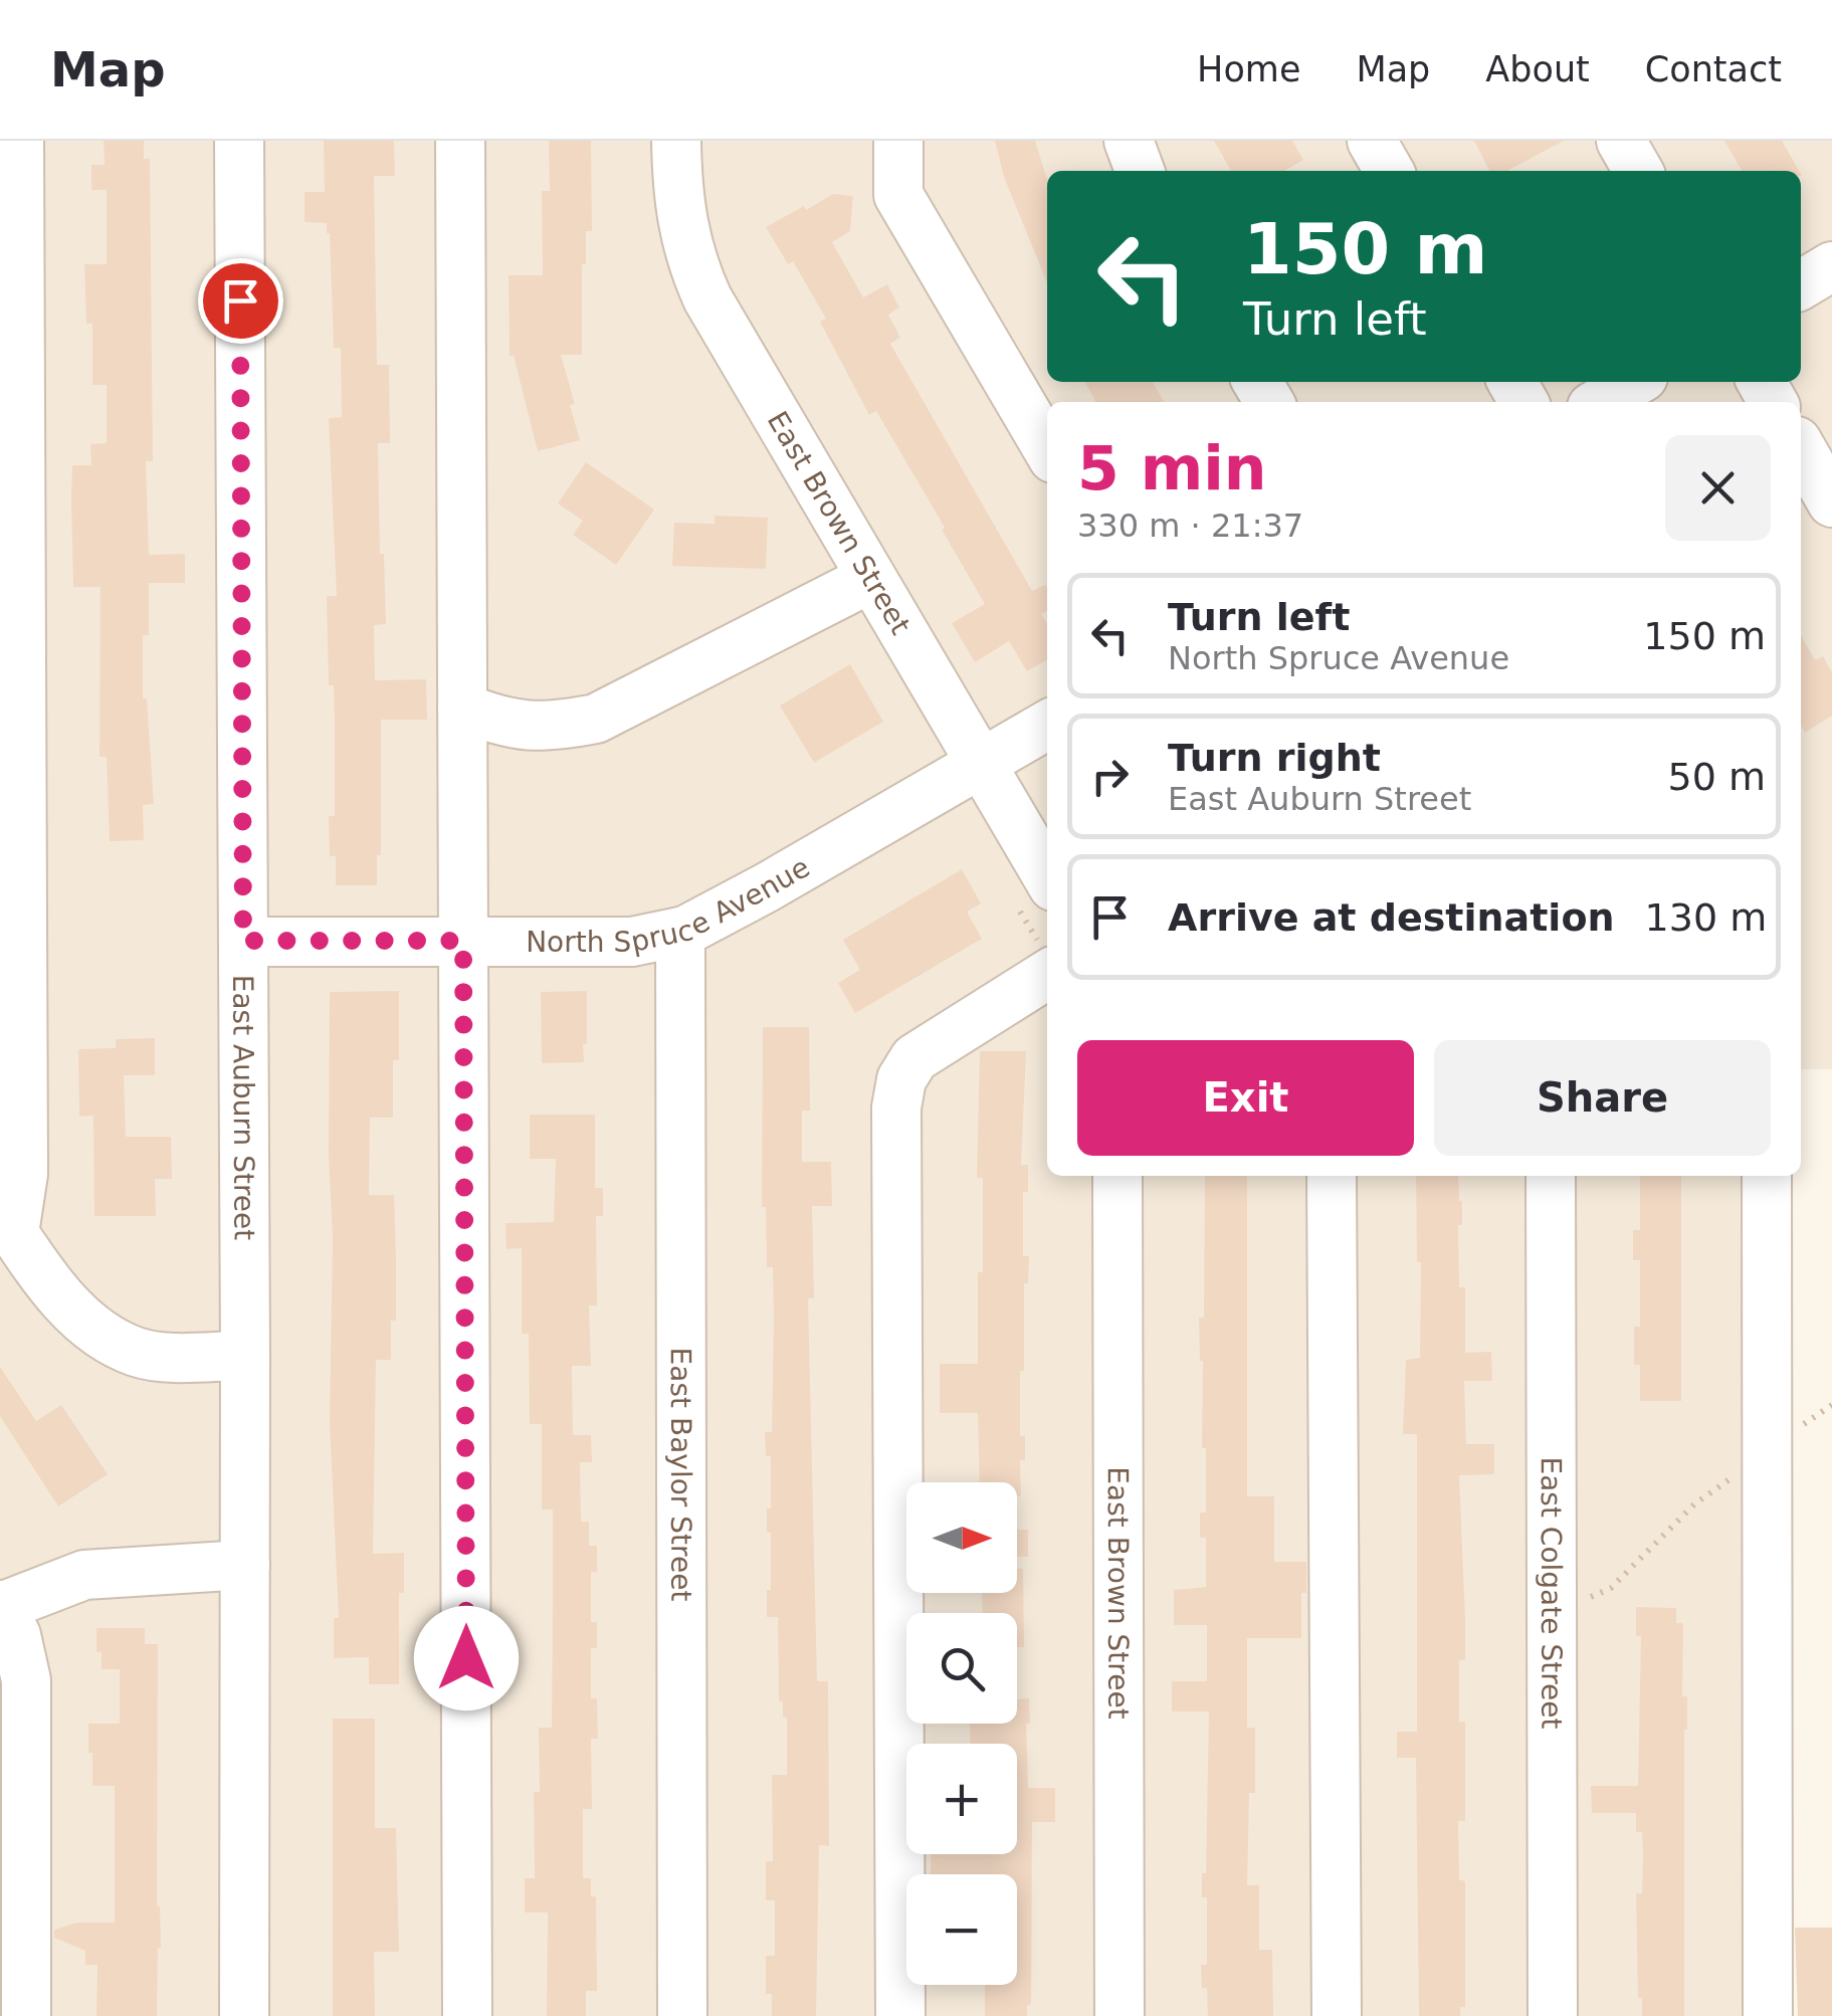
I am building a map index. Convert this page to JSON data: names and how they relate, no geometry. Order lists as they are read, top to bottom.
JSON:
{
  "streets": {
    "street": [
      "East Brown Street",
      "North Spruce Avenue",
      "East Auburn Street",
      "East Baylor Street",
      "East Colgate Street"
    ]
  },
  "crossings": [
    ["East Brown Street", "North Spruce Avenue"],
    ["North Spruce Avenue", "East Auburn Street"],
    ["North Spruce Avenue", "East Baylor Street"]
  ],
  "north": "right",
  "page": {
    "header": "Map",
    "nav": [
      "Home",
      "Map",
      "About",
      "Contact"
    ],
    "turn": ["150 m", "Turn left"],
    "heading": ["5 min", "330 m · 21:37"],
    "list": [
      {
        "name": "Turn left",
        "note": "North Spruce Avenue",
        "value": "150 m"
      },
      {
        "name": "Turn right",
        "note": "East Auburn Street",
        "value": "50 m"
      },
      {
        "name": "Arrive at destination",
        "value": "130 m"
      }
    ],
    "buttons": ["Exit", "Share"],
    "map_buttons": ["+", "−"]
  }
}
